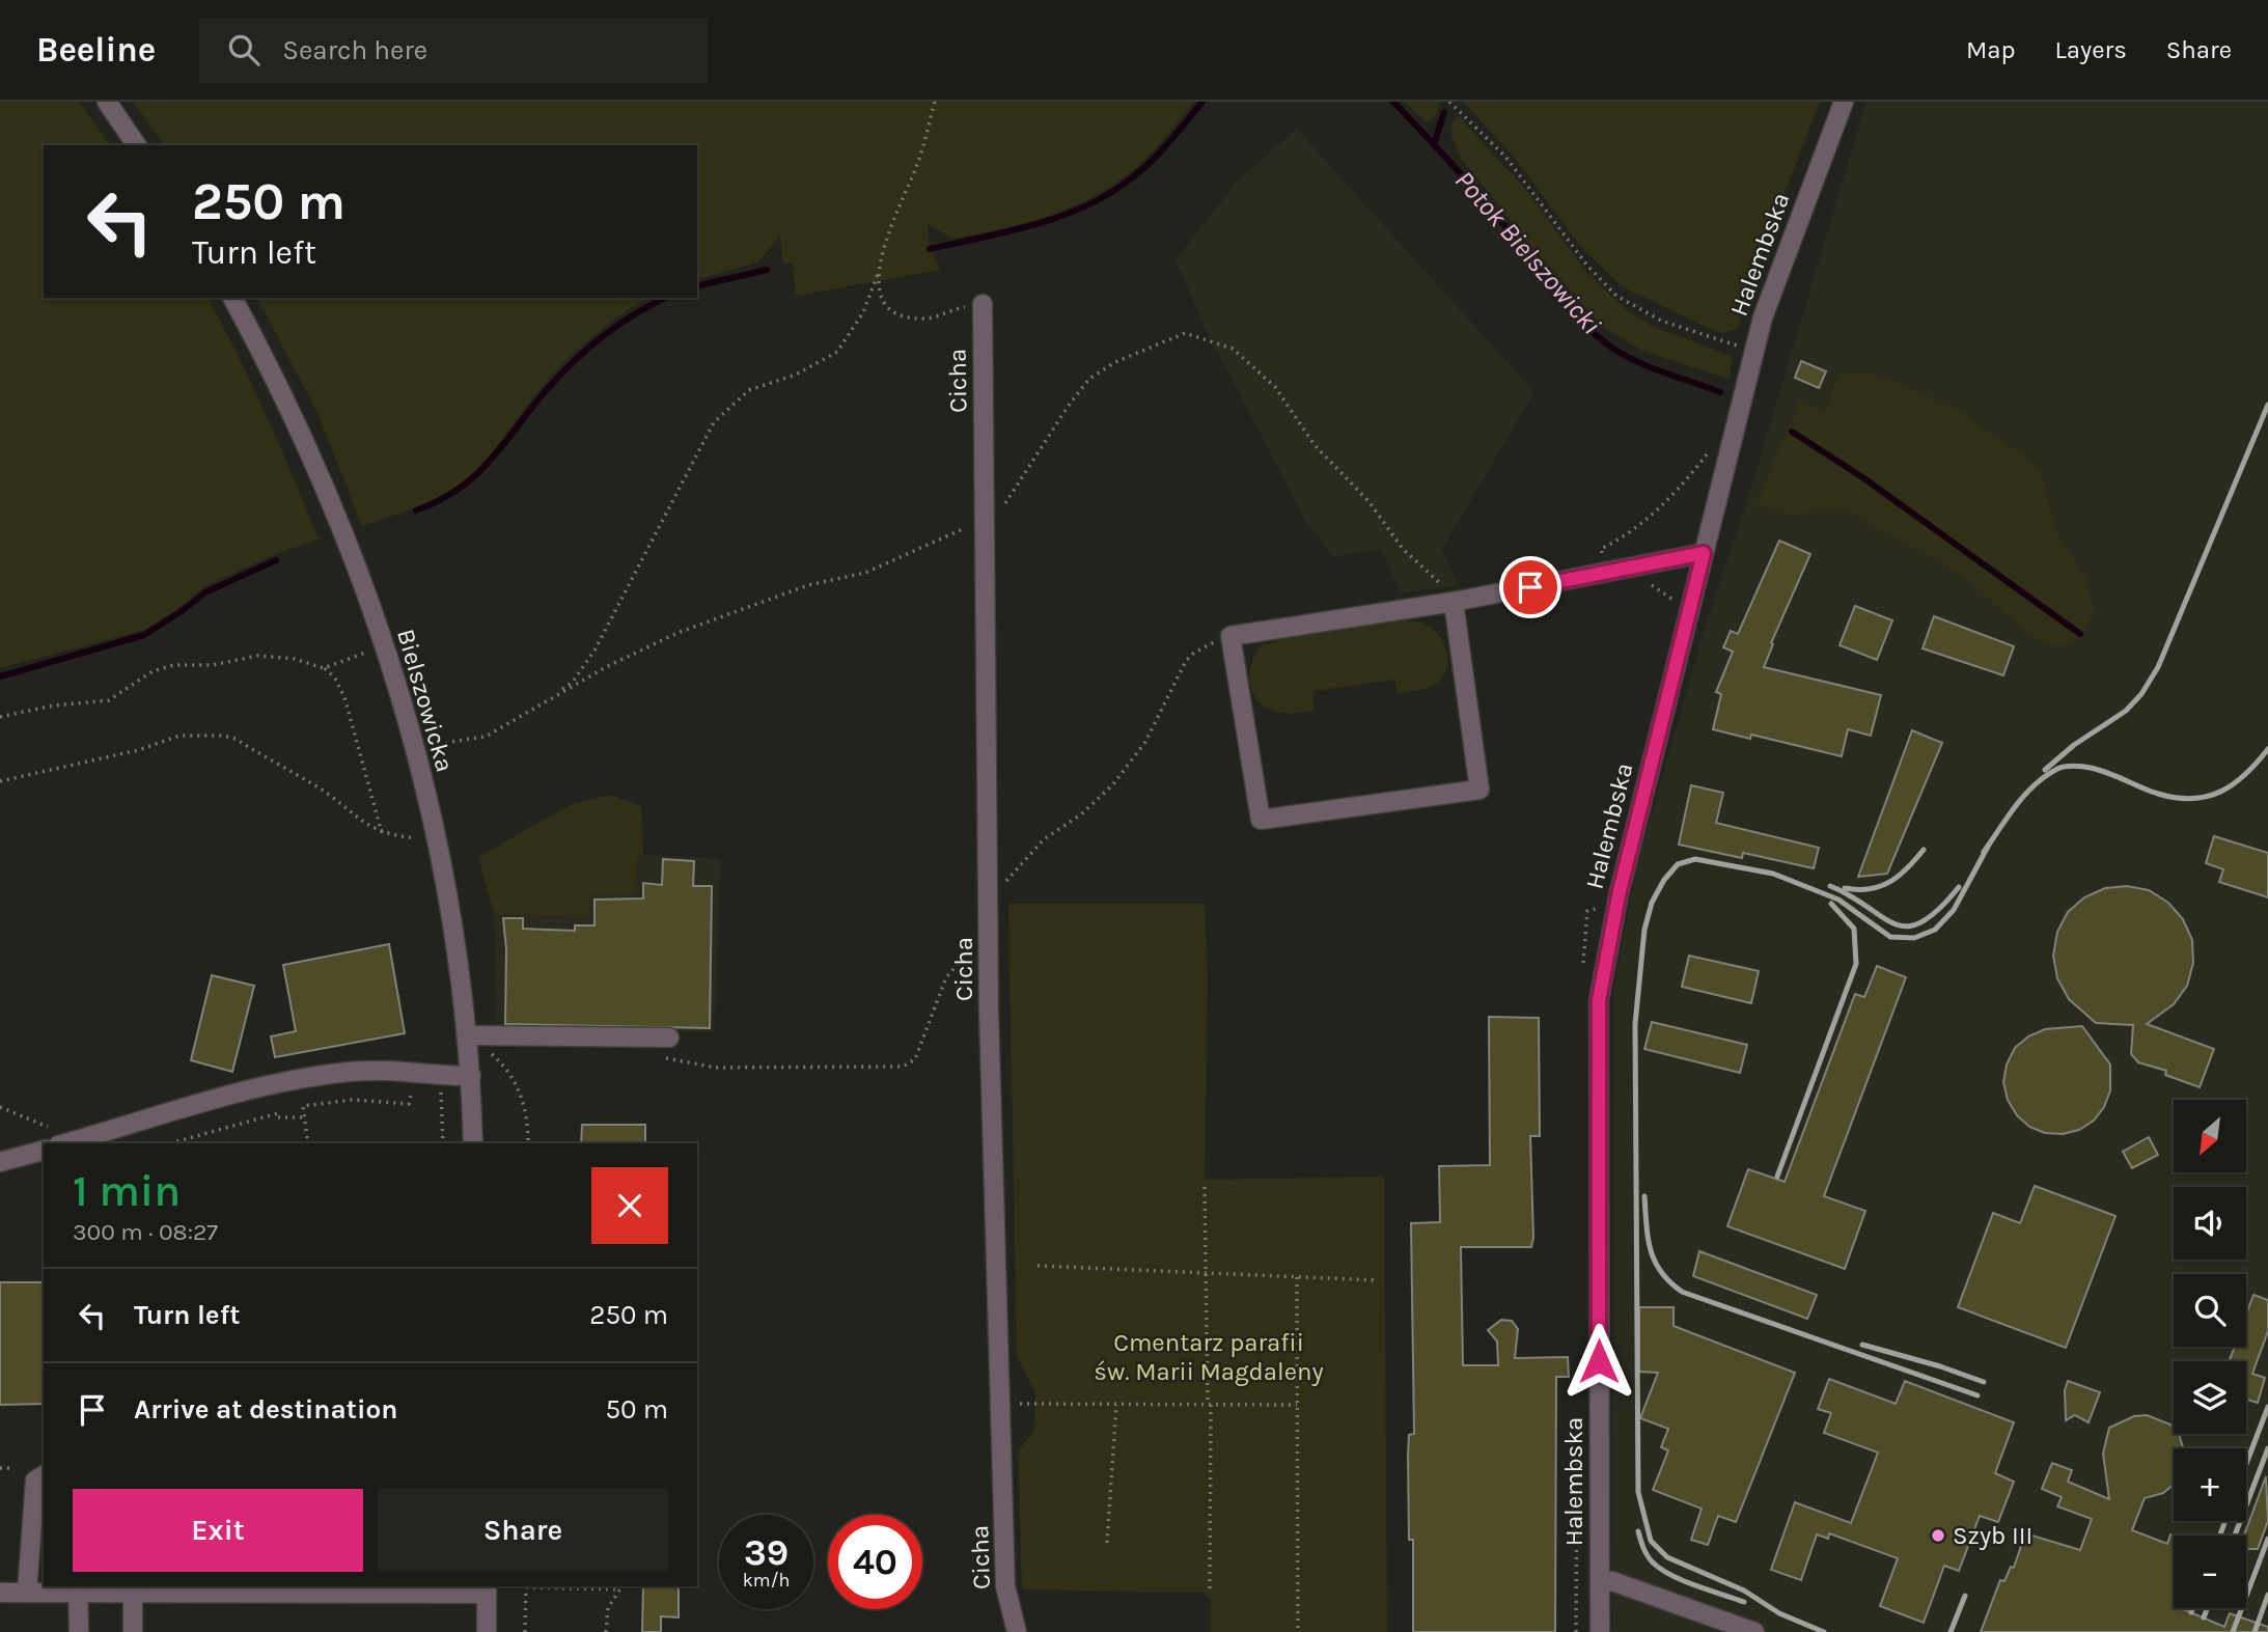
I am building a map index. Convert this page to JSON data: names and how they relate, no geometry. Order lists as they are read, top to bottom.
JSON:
{
  "streets": {
    "street": ["Halembska", "Cicha", "Bielszowicka"]
  },
  "water": ["Potok Bielszowicki"],
  "parks": ["Cmentarz parafii św. Marii Magdaleny"],
  "places": ["Szyb III"],
  "north": "bottom left",
  "page": {
    "header": "Beeline",
    "search": "Search here",
    "nav": ["Map", "Layers", "Share"],
    "turn": ["250 m", "Turn left"],
    "map_buttons": ["+", "−"],
    "heading": ["1 min", "300 m · 08:27"],
    "list": [
      {
        "name": "Turn left",
        "value": "250 m"
      },
      {
        "name": "Arrive at destination",
        "value": "50 m"
      }
    ],
    "buttons": ["Exit", "Share"],
    "speed": "39 km/h",
    "limit": "40"
  }
}
